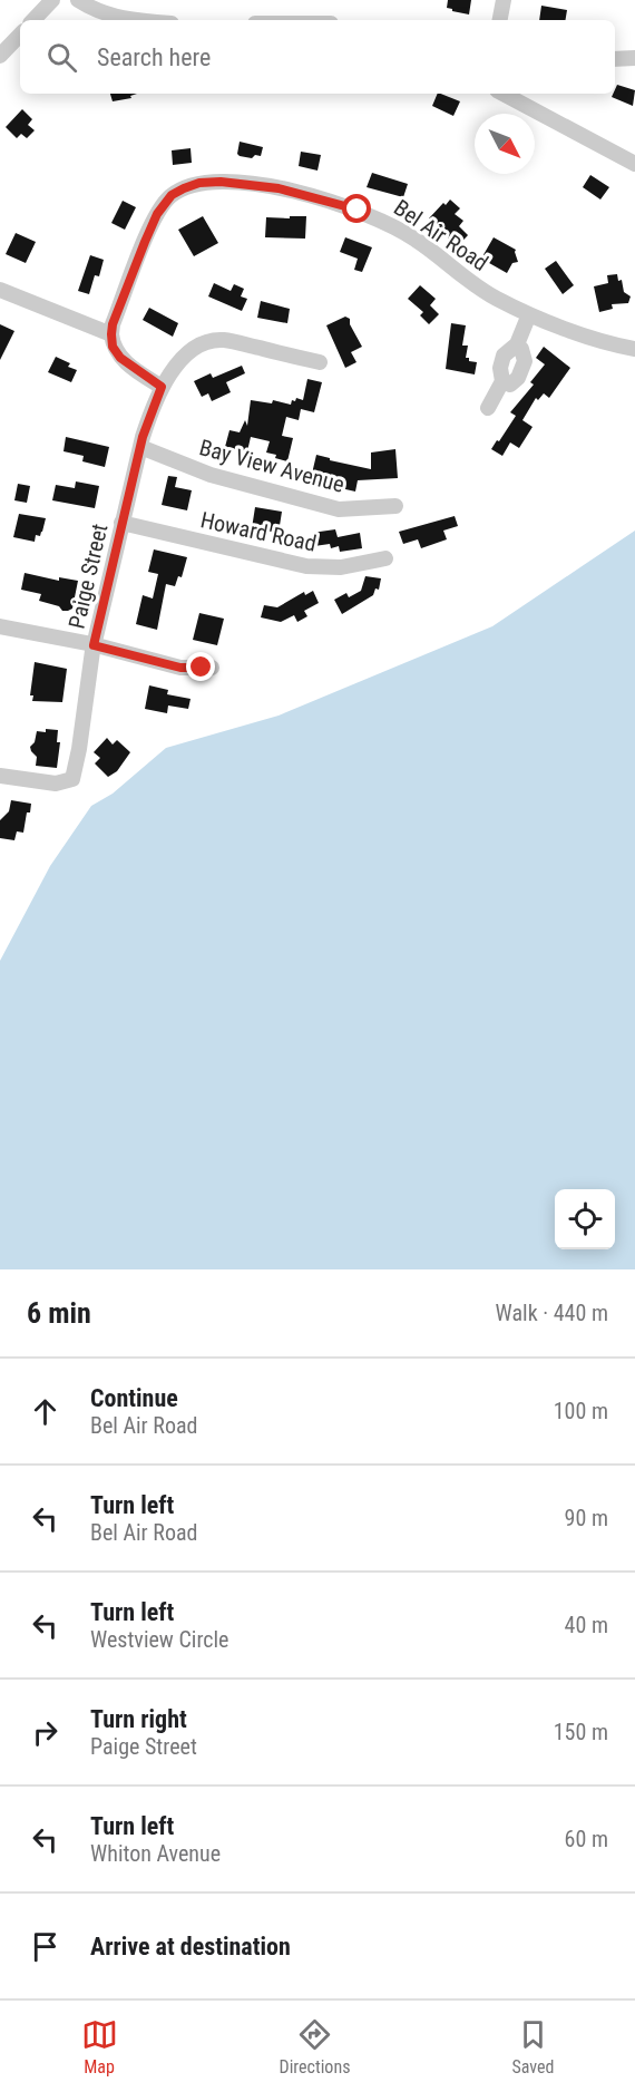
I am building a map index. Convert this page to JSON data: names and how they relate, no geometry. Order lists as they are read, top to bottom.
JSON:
{
  "streets": {
    "street": [
      "Bel Air Road",
      "Bay View Avenue",
      "Howard Road",
      "Paige Street"
    ]
  },
  "crossings": [
    ["Bay View Avenue", "Paige Street"],
    ["Howard Road", "Paige Street"]
  ],
  "north": "bottom right",
  "page": {
    "search": "Search here",
    "heading": ["6 min", "Walk · 440 m"],
    "list": [
      ["Continue", "Bel Air Road", "100 m"],
      ["Turn left", "Bel Air Road", "90 m"],
      ["Turn left", "Westview Circle", "40 m"],
      ["Turn right", "Paige Street", "150 m"],
      ["Turn left", "Whiton Avenue", "60 m"],
      "Arrive at destination"
    ],
    "nav": ["Map", "Directions", "Saved"]
  }
}
